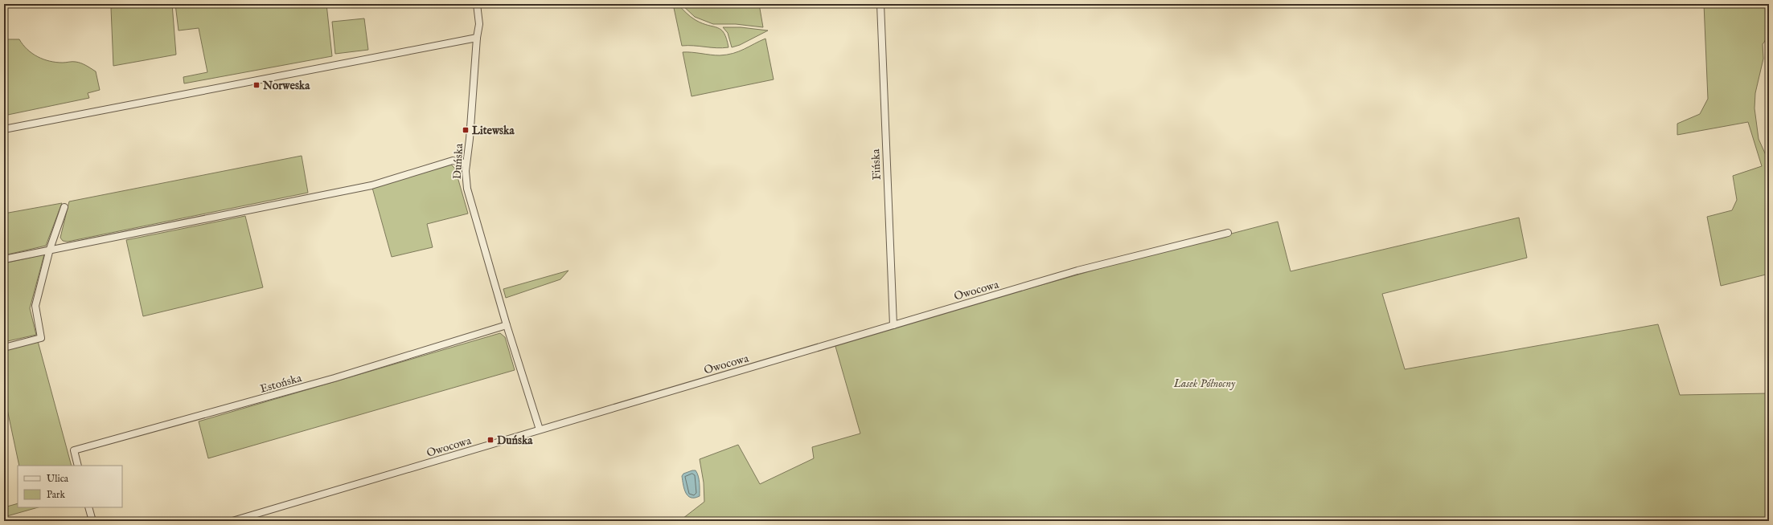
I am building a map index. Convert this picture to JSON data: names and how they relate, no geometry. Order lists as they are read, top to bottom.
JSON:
{
  "streets": {
    "street": [
      "Duńska",
      "Fińska",
      "Owocowa",
      "Estońska"
    ]
  },
  "crossings": [
    ["Duńska", "Owocowa"],
    ["Duńska", "Estońska"],
    ["Fińska", "Owocowa"]
  ],
  "parks": ["Lasek Północny"],
  "places": {
    "transit": ["Norweska", "Litewska", "Duńska"]
  },
  "legend": ["Ulica", "Park"]
}
